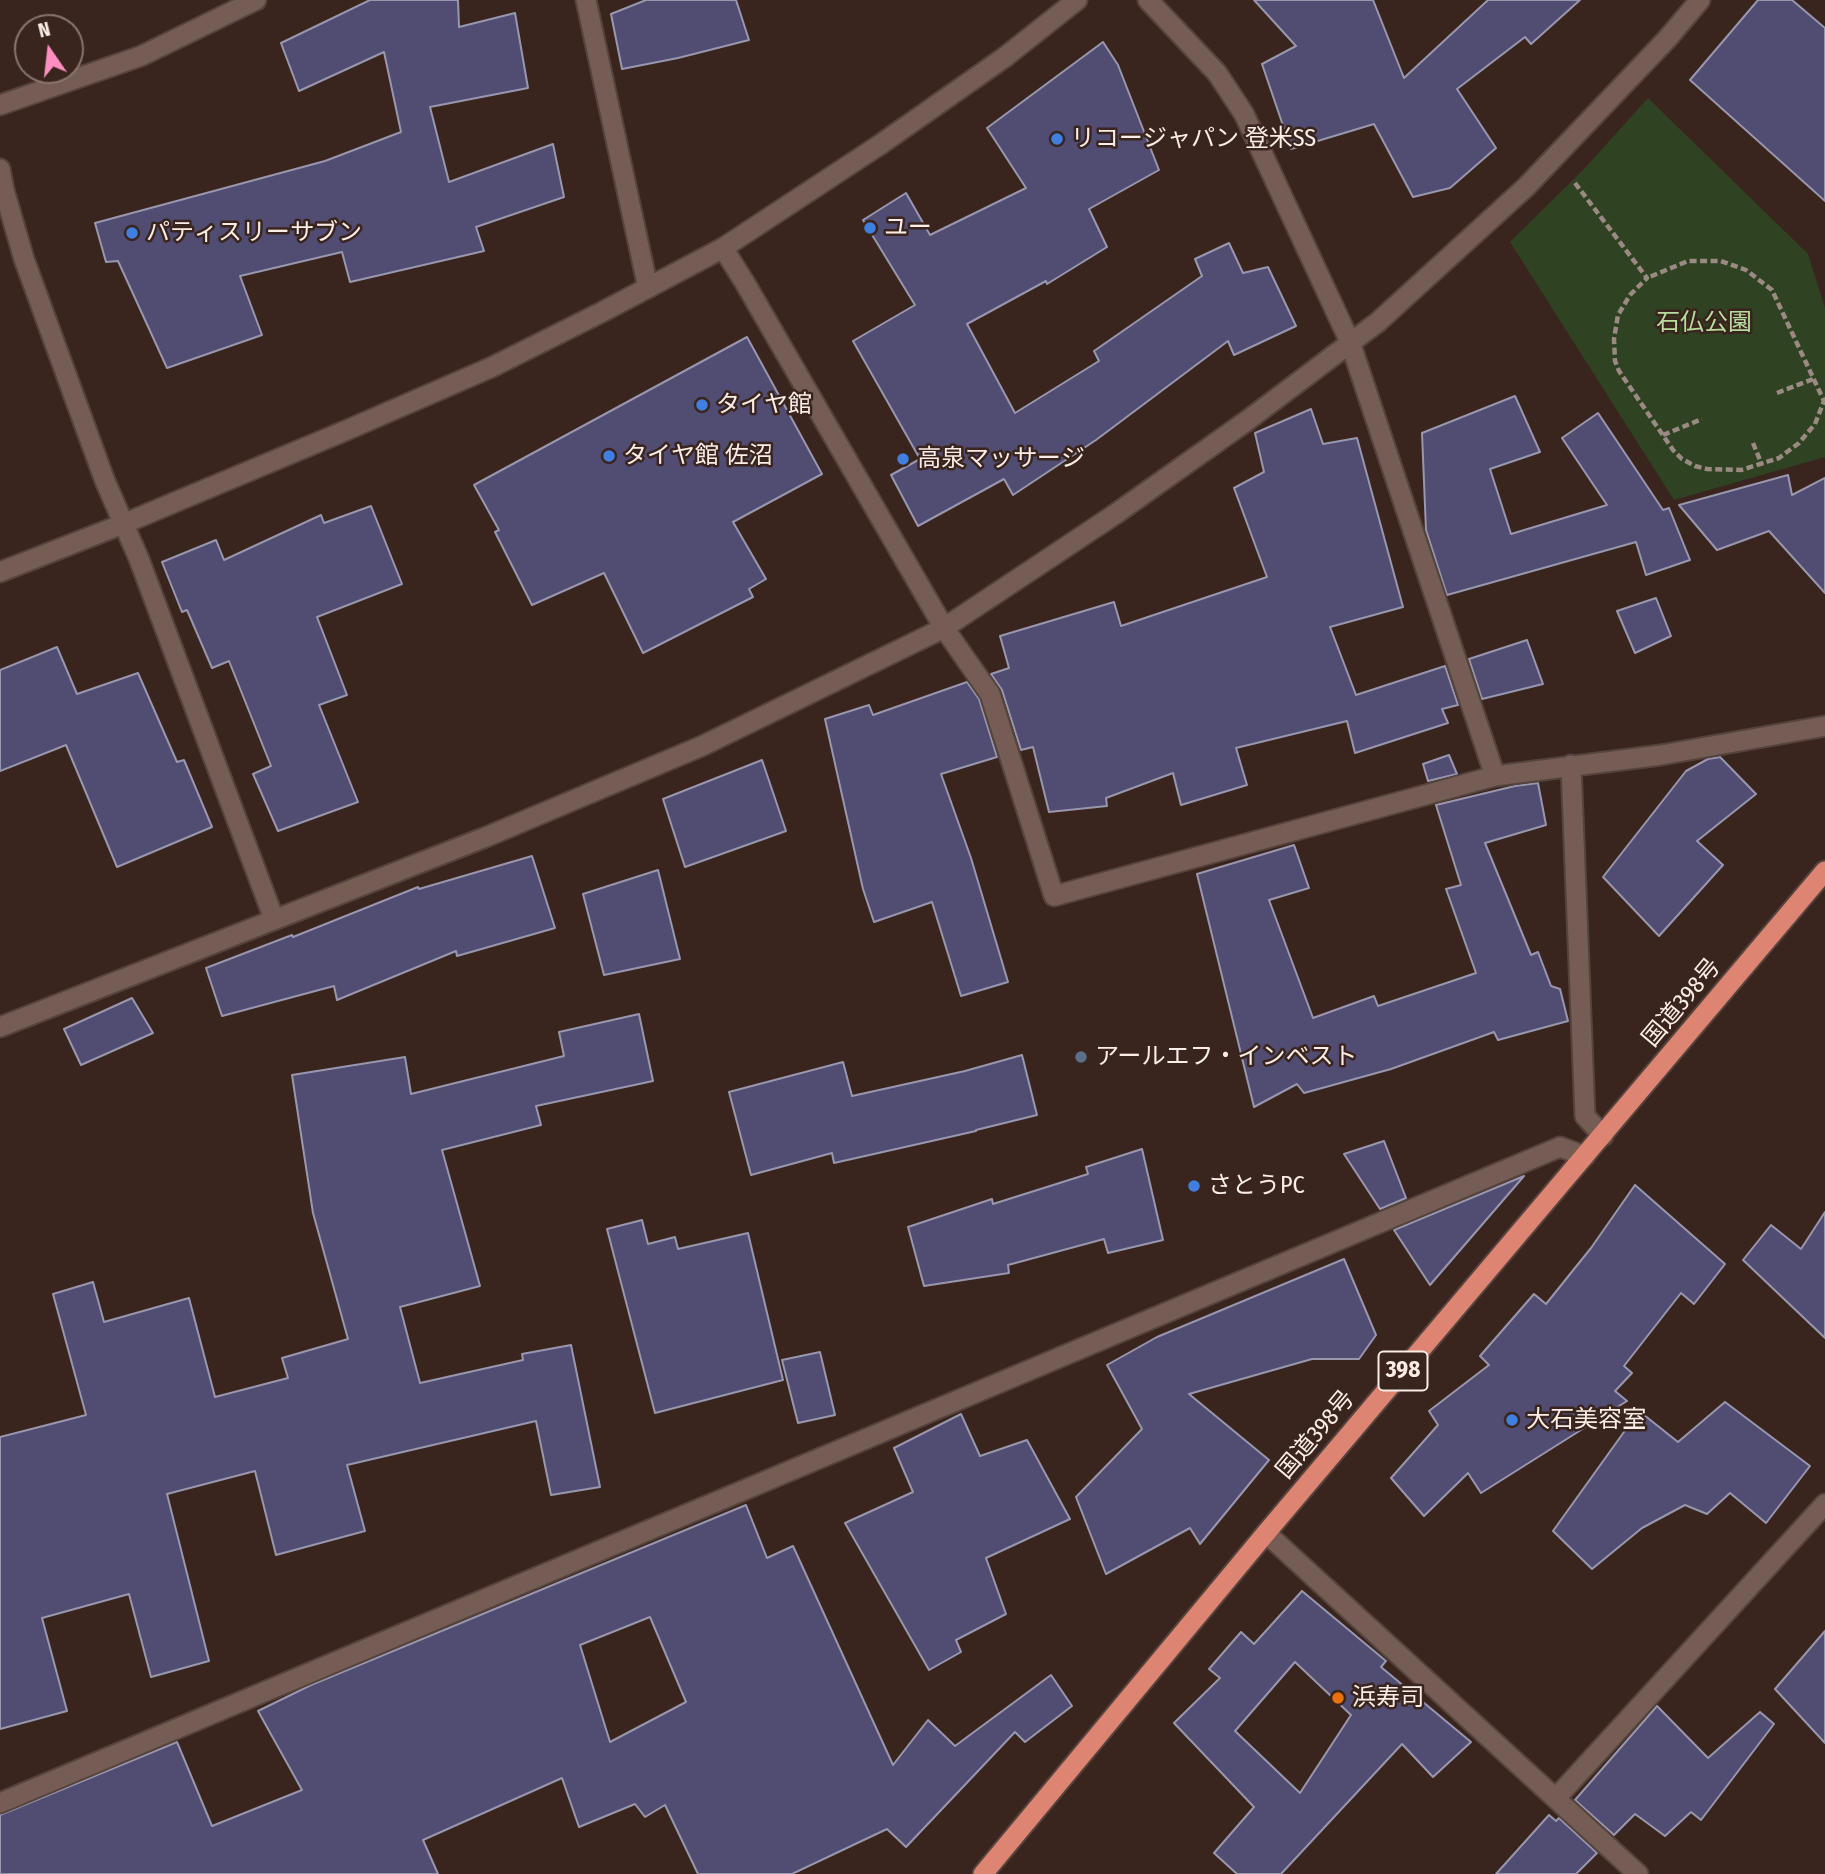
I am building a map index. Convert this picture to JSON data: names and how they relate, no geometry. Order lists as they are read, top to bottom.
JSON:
{
  "streets": {
    "highway": ["国道398号", "398"]
  },
  "parks": ["石仏公園"],
  "places": [
    "リコージャパン 登米SS",
    "ユー",
    "パティスリーサブン",
    "タイヤ館",
    "タイヤ館 佐沼",
    "高泉マッサージ",
    "アールエフ・インベスト",
    "さとうPC",
    "大石美容室",
    "浜寿司"
  ],
  "north": "top"
}
